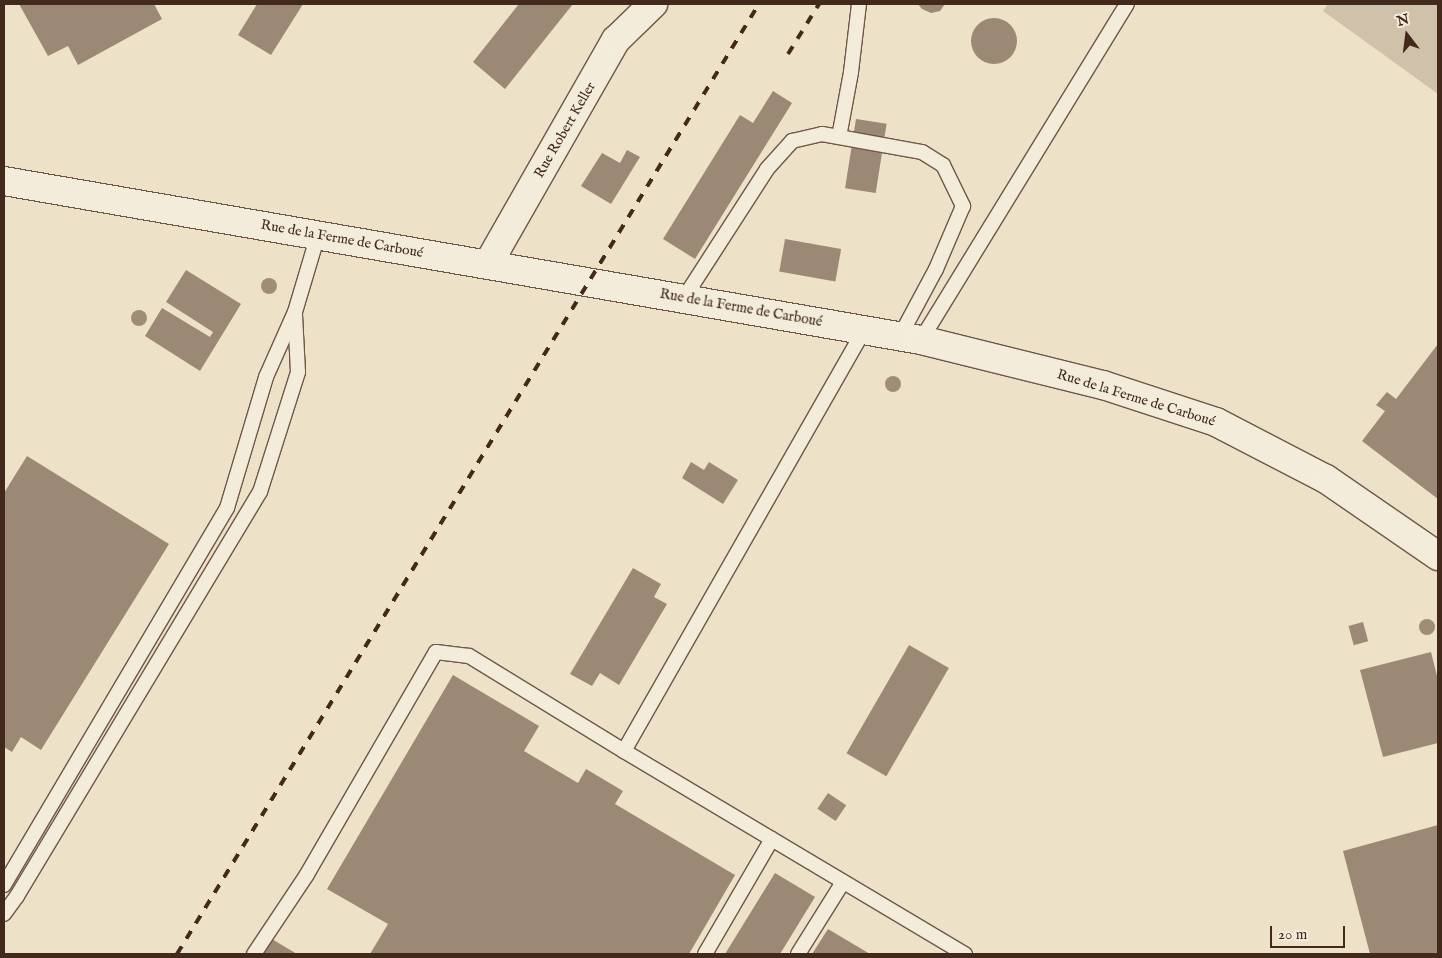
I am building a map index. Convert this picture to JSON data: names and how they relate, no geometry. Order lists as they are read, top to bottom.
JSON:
{
  "streets": {
    "street": ["Rue Robert Keller", "Rue de la Ferme de Carboué"]
  },
  "crossings": [
    ["Rue Robert Keller", "Rue de la Ferme de Carboué"]
  ],
  "scale_bar": "20 m",
  "north": "top"
}
